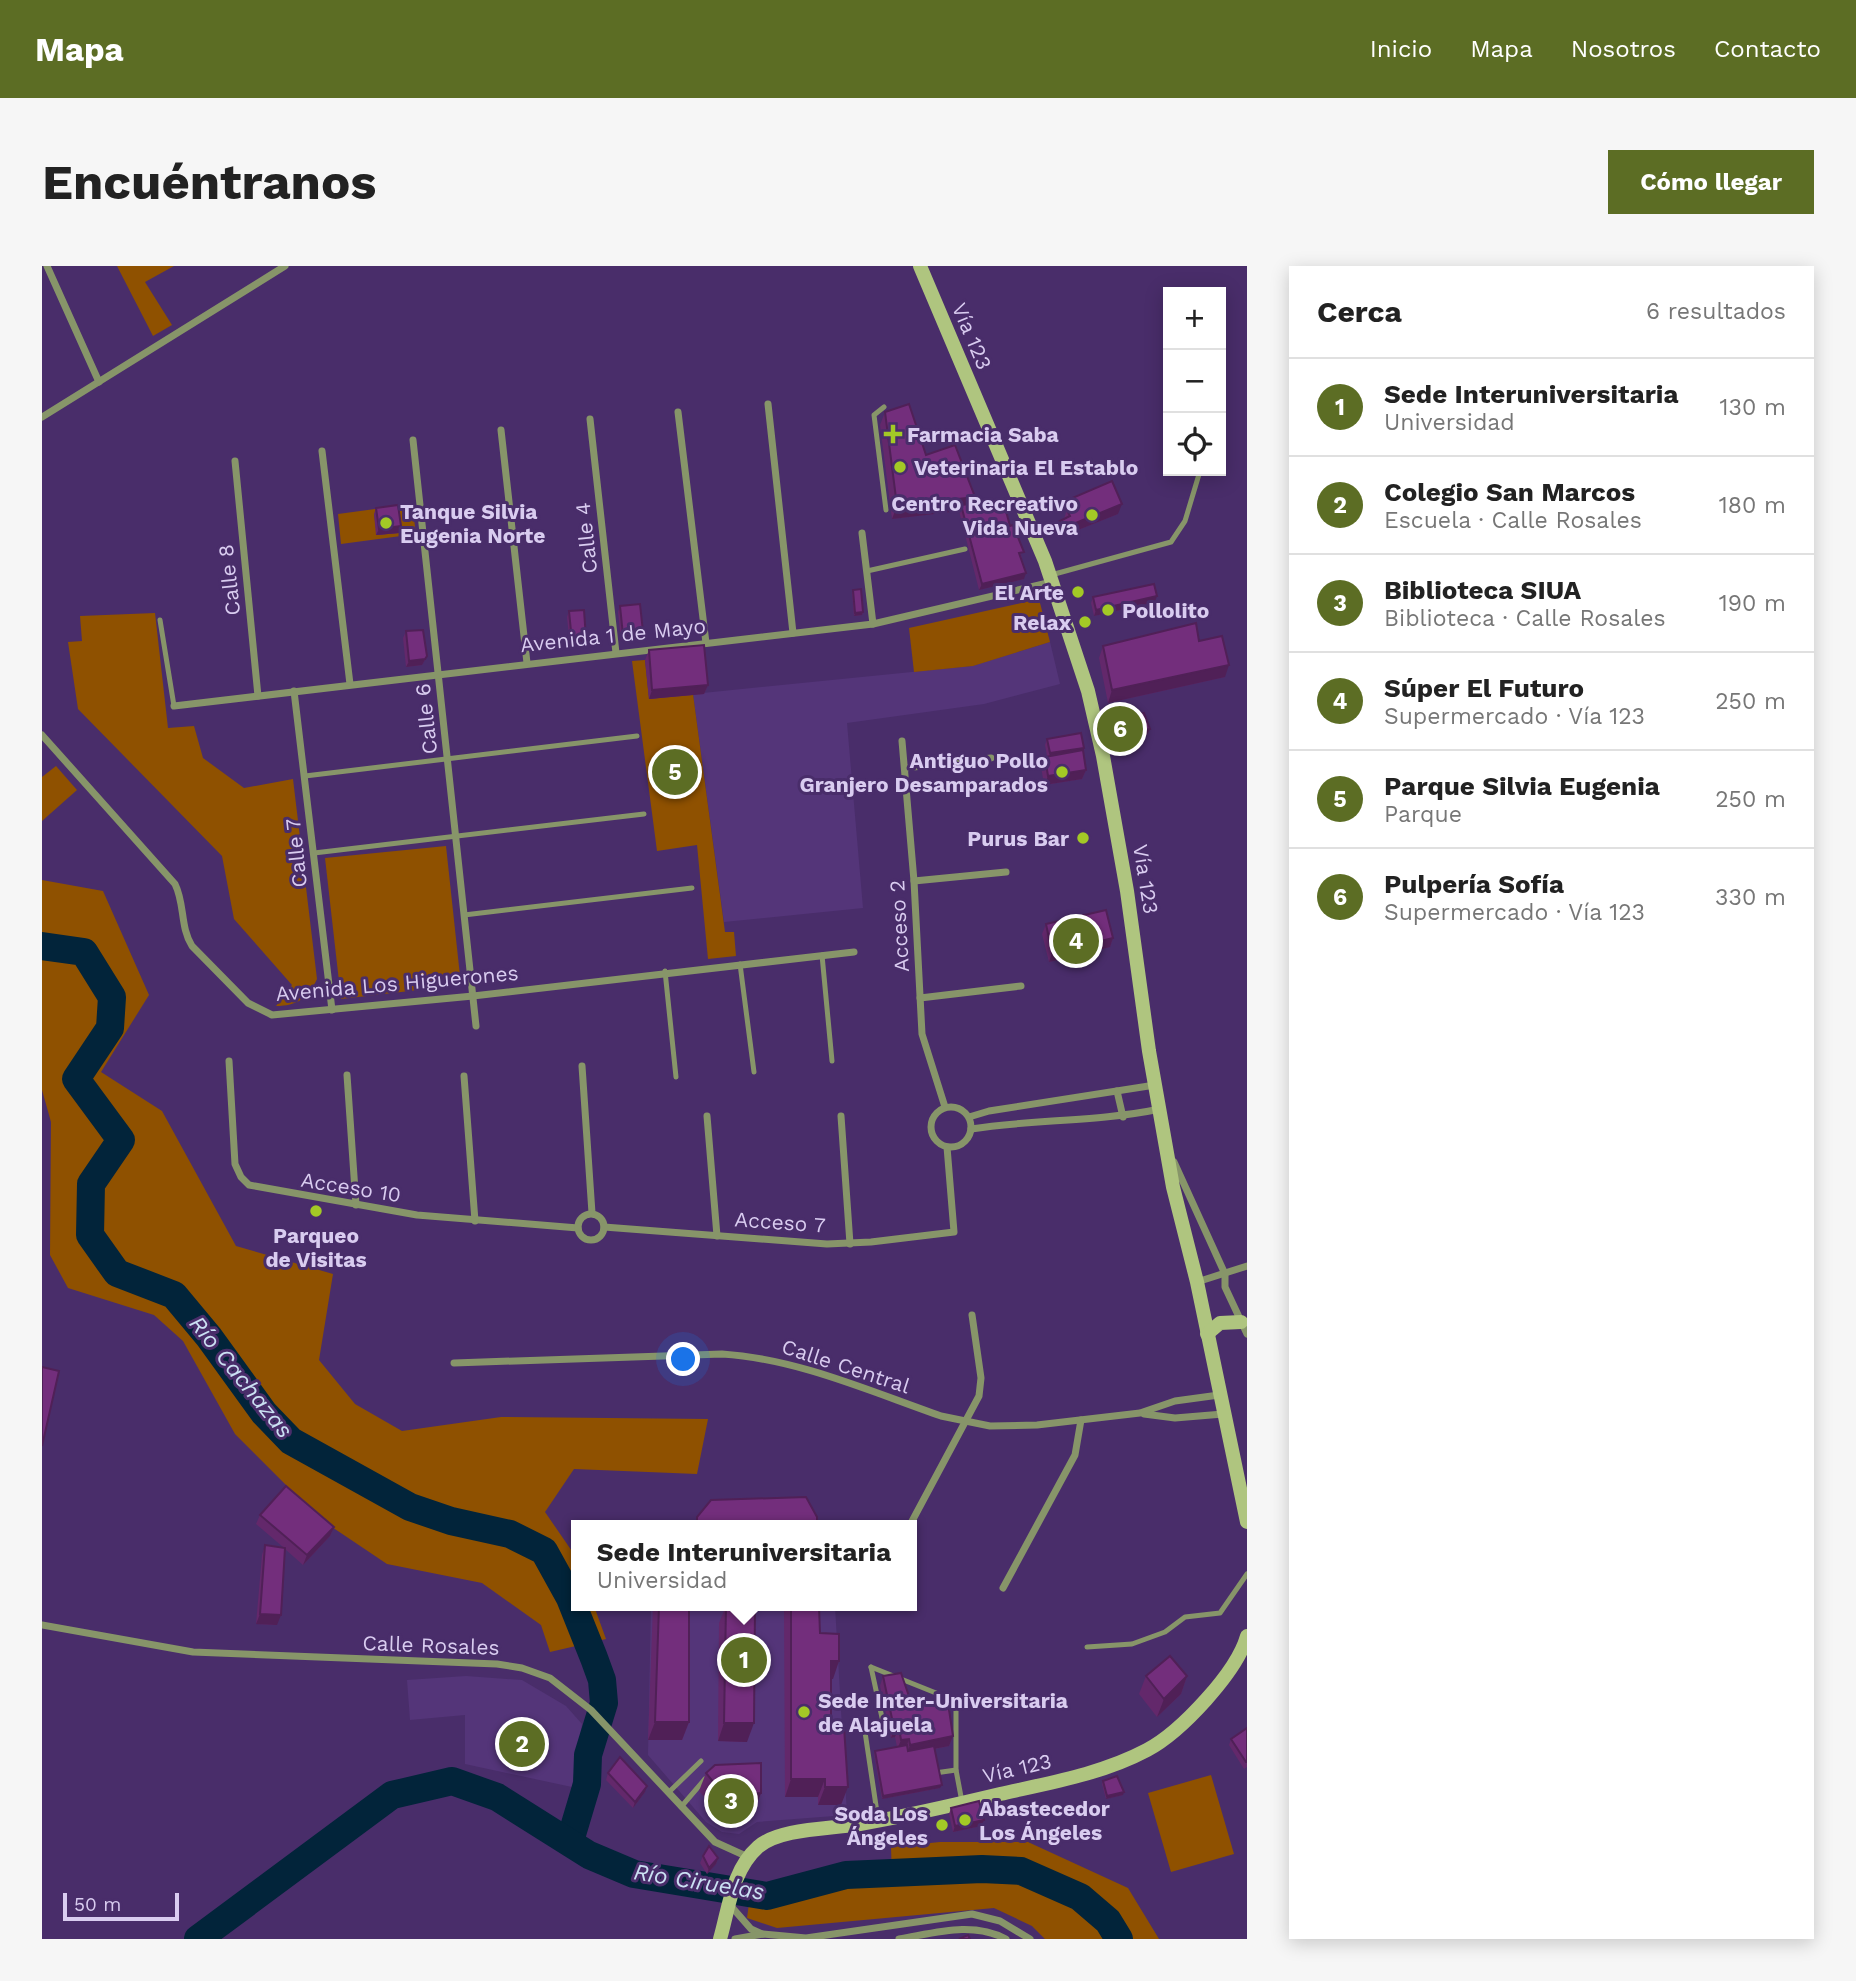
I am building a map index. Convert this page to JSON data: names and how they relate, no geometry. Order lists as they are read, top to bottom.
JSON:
{
  "streets": {
    "main road": ["Vía 123"],
    "street": [
      "Calle 4",
      "Calle 8",
      "Avenida 1 de Mayo",
      "Calle 6",
      "Calle 7",
      "Acceso 2",
      "Avenida Los Higuerones",
      "Acceso 10",
      "Acceso 7",
      "Calle Central",
      "Calle Rosales"
    ]
  },
  "crossings": [
    ["Vía 123", "Avenida 1 de Mayo"],
    ["Vía 123", "Calle Central"],
    ["Vía 123", "Calle Rosales"],
    ["Calle 4", "Avenida 1 de Mayo"],
    ["Calle 8", "Avenida 1 de Mayo"],
    ["Avenida 1 de Mayo", "Calle 6"],
    ["Avenida 1 de Mayo", "Calle 7"],
    ["Calle 6", "Avenida Los Higuerones"],
    ["Calle 7", "Avenida Los Higuerones"],
    ["Acceso 2", "Acceso 7"],
    ["Acceso 10", "Acceso 7"]
  ],
  "water": ["Río Cachazas", "Río Ciruelas"],
  "places": {
    "health": ["Farmacia Saba"],
    "other": [
      "Veterinaria El Establo",
      "Centro Recreativo Vida Nueva",
      "Tanque Silvia Eugenia Norte",
      "El Arte",
      "Pollolito",
      "Relax",
      "Antiguo Pollo Granjero Desamparados",
      "Purus Bar",
      "Parqueo de Visitas",
      "Sede Inter-Universitaria de Alajuela",
      "Abastecedor Los Ángeles",
      "Soda Los Ángeles"
    ]
  },
  "scale_bar": "50 m",
  "page": {
    "header": "Mapa",
    "nav": [
      "Inicio",
      "Mapa",
      "Nosotros",
      "Contacto"
    ],
    "buttons": "Cómo llegar",
    "title": "Encuéntranos",
    "heading": ["Cerca", "6 resultados"],
    "map_buttons": ["+", "−"],
    "list": [
      {
        "mark": "1",
        "name": "Sede Interuniversitaria",
        "note": "Universidad",
        "value": "130 m"
      },
      {
        "mark": "2",
        "name": "Colegio San Marcos",
        "note": "Escuela · Calle Rosales",
        "value": "180 m"
      },
      {
        "mark": "3",
        "name": "Biblioteca SIUA",
        "note": "Biblioteca · Calle Rosales",
        "value": "190 m"
      },
      {
        "mark": "4",
        "name": "Súper El Futuro",
        "note": "Supermercado · Vía 123",
        "value": "250 m"
      },
      {
        "mark": "5",
        "name": "Parque Silvia Eugenia",
        "note": "Parque",
        "value": "250 m"
      },
      {
        "mark": "6",
        "name": "Pulpería Sofía",
        "note": "Supermercado · Vía 123",
        "value": "330 m"
      }
    ],
    "pins": [
      "6",
      "5",
      "4",
      "1",
      "2",
      "3"
    ],
    "popup": ["Sede Interuniversitaria", "Universidad"],
    "scale": "50 m"
  }
}
